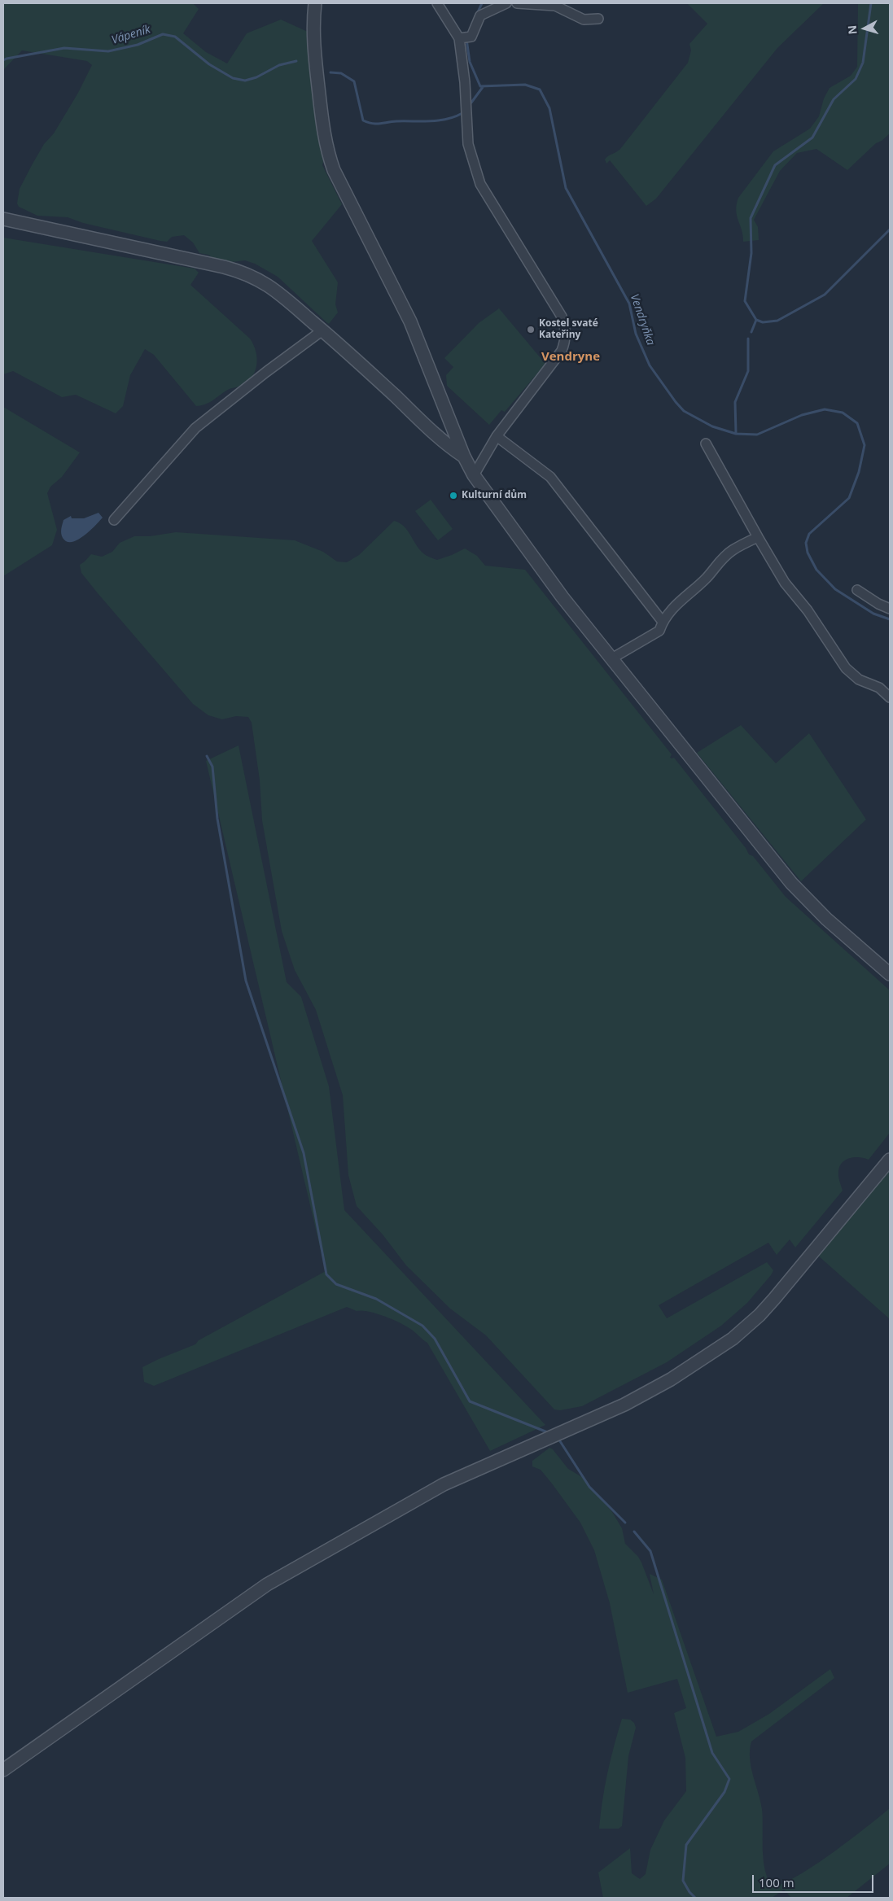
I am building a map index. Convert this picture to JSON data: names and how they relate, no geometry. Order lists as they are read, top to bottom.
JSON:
{
  "districts": ["Vendryne"],
  "water": ["Vápeník", "Vendryňka"],
  "places": ["Kostel svaté Kateřiny", "Kulturní dům"],
  "scale_bar": "100 m",
  "north": "left"
}
